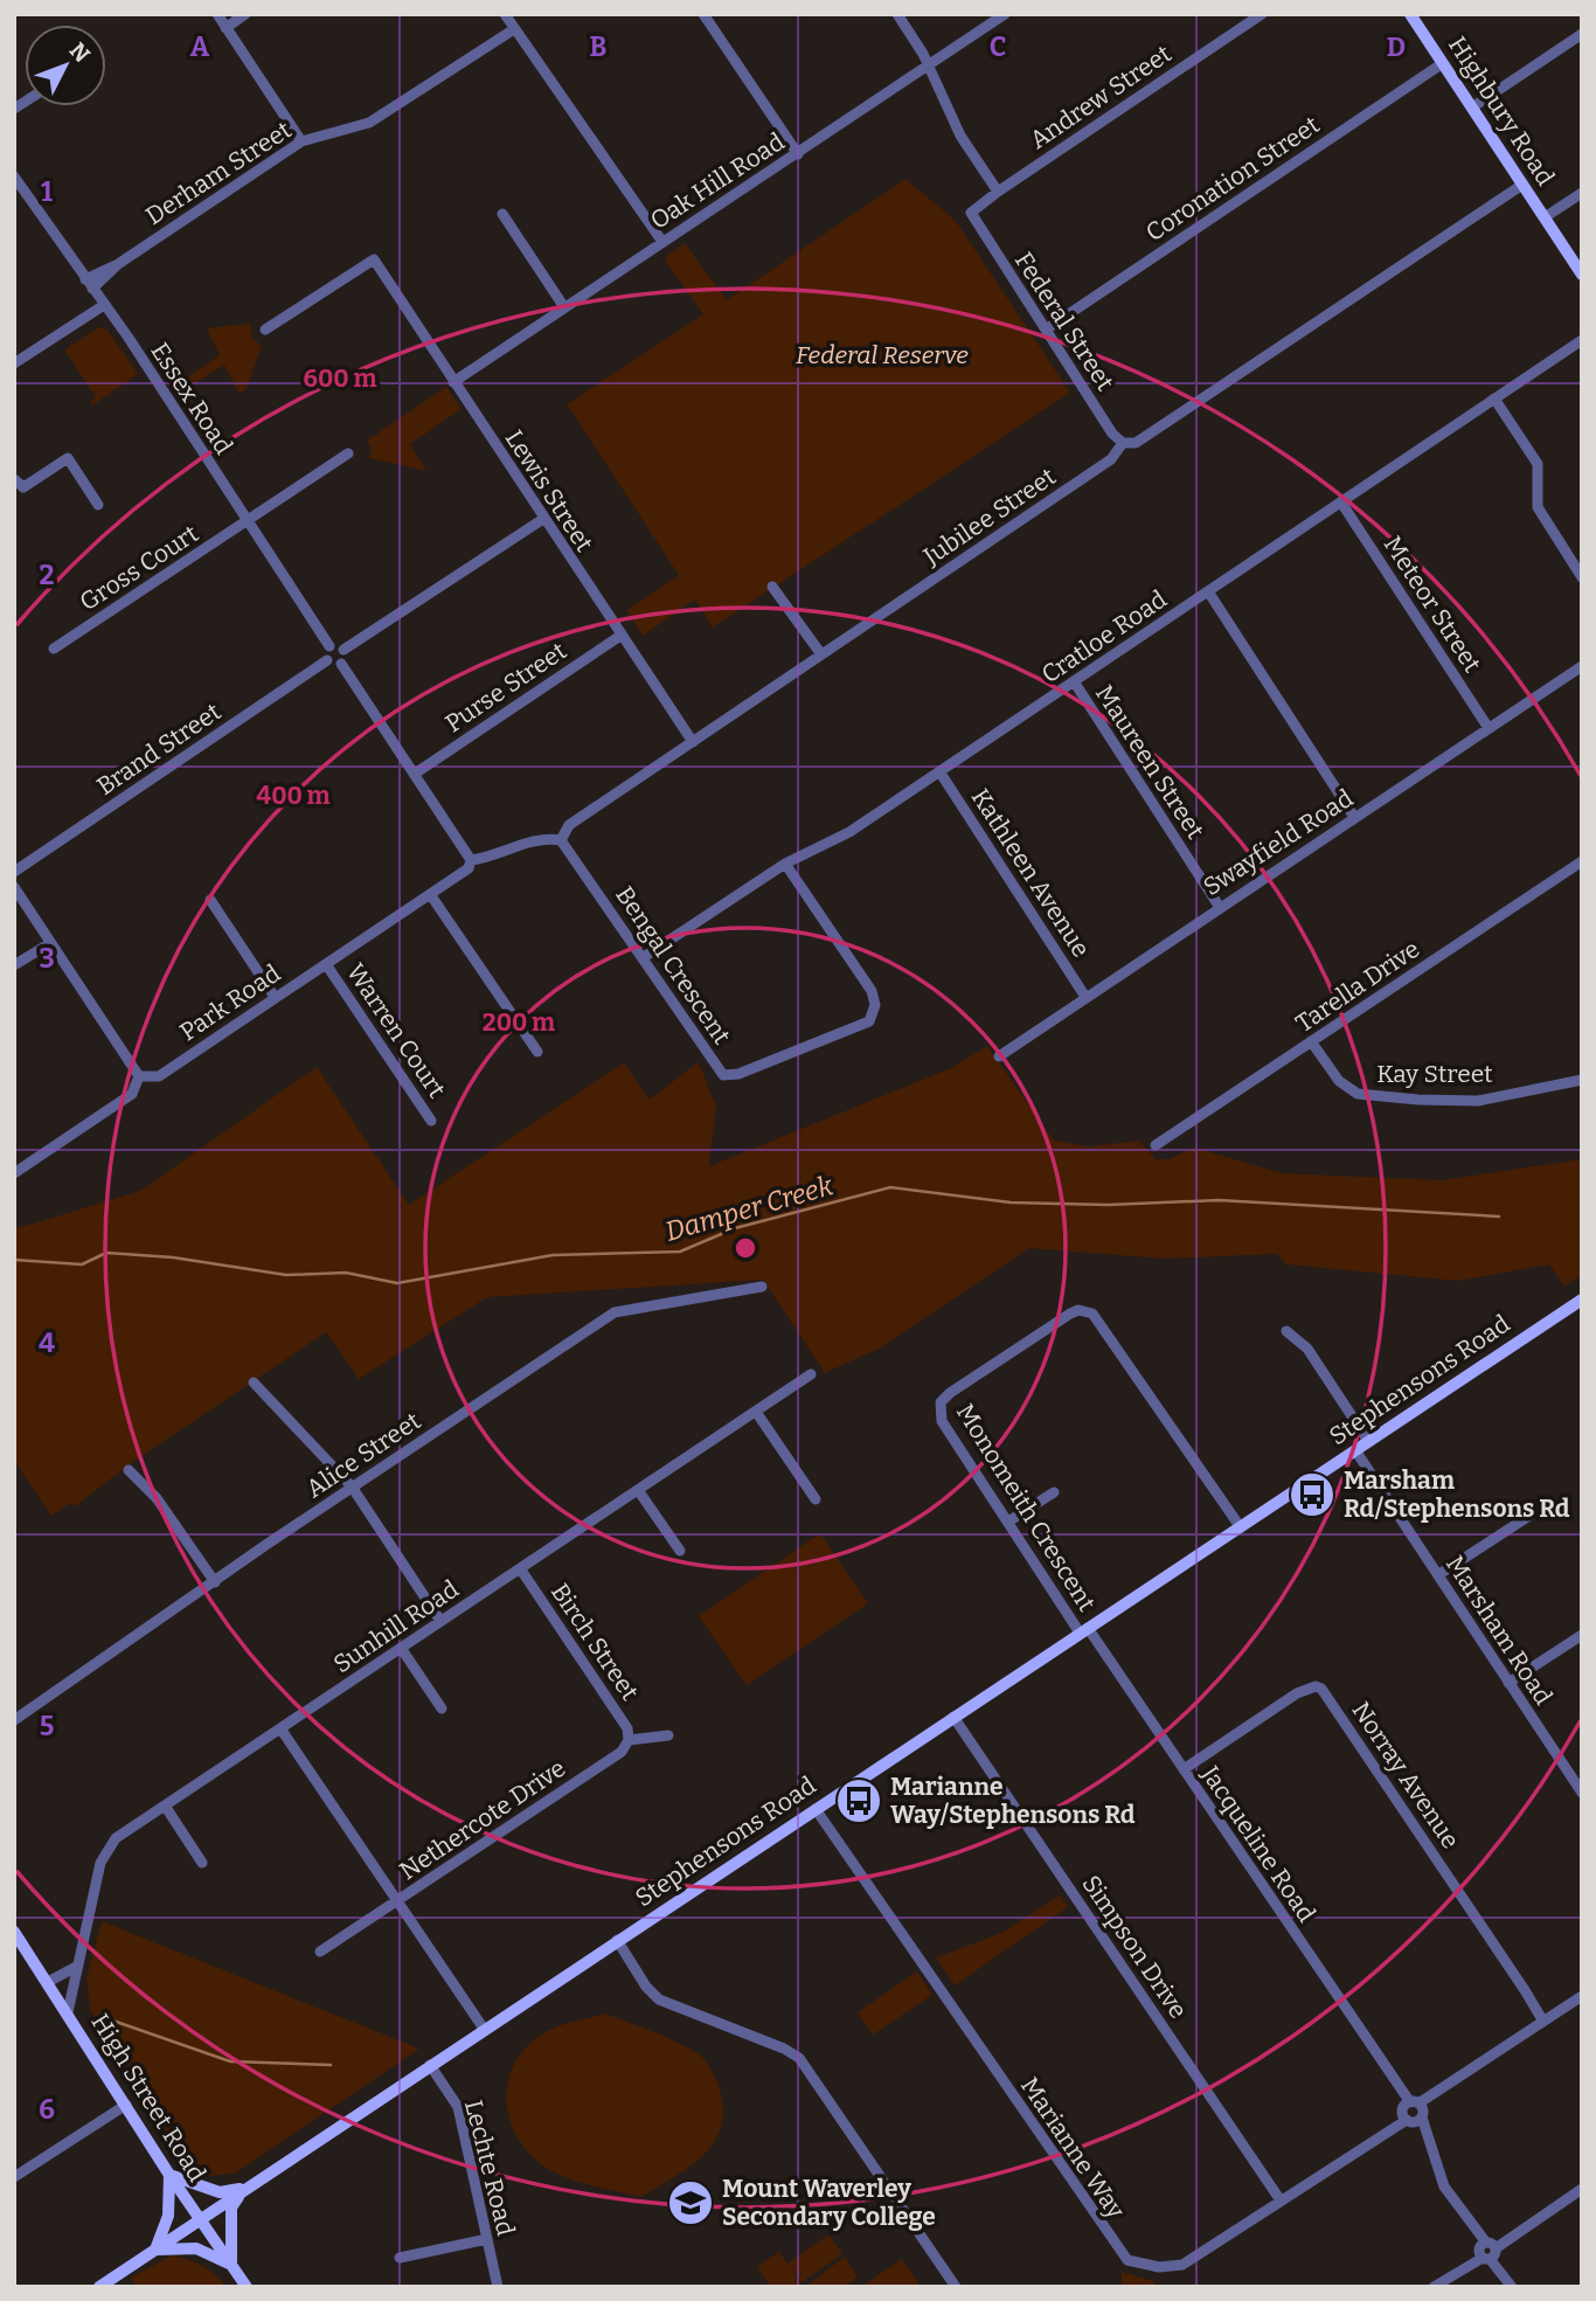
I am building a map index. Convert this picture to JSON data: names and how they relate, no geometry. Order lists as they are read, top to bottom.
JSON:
{
  "streets": {
    "main road": ["Highbury Road", "Stephensons Road", "High Street Road"],
    "street": [
      "Andrew Street",
      "Derham Street",
      "Coronation Street",
      "Oak Hill Road",
      "Federal Street",
      "Essex Road",
      "Lewis Street",
      "Jubilee Street",
      "Gross Court",
      "Meteor Street",
      "Cratloe Road",
      "Purse Street",
      "Brand Street",
      "Maureen Street",
      "Swayfield Road",
      "Kathleen Avenue",
      "Bengal Crescent",
      "Tarella Drive",
      "Park Road",
      "Warren Court",
      "Kay Street",
      "Alice Street",
      "Monomeith Crescent",
      "Sunhill Road",
      "Marsham Road",
      "Birch Street",
      "Norray Avenue",
      "Nethercote Drive",
      "Jacqueline Road",
      "Simpson Drive",
      "Marianne Way",
      "Lechte Road"
    ]
  },
  "crossings": [
    ["Andrew Street", "Federal Street"],
    ["Highbury Road", "Coronation Street"],
    ["Highbury Road", "Jubilee Street"],
    ["Derham Street", "Essex Road"],
    ["Coronation Street", "Federal Street"],
    ["Oak Hill Road", "Lewis Street"],
    ["Federal Street", "Jubilee Street"],
    ["Essex Road", "Gross Court"],
    ["Essex Road", "Brand Street"],
    ["Lewis Street", "Jubilee Street"],
    ["Lewis Street", "Purse Street"],
    ["Jubilee Street", "Bengal Crescent"],
    ["Meteor Street", "Cratloe Road"],
    ["Meteor Street", "Swayfield Road"],
    ["Cratloe Road", "Maureen Street"],
    ["Cratloe Road", "Kathleen Avenue"],
    ["Cratloe Road", "Bengal Crescent"],
    ["Maureen Street", "Swayfield Road"],
    ["Swayfield Road", "Kathleen Avenue"],
    ["Tarella Drive", "Kay Street"],
    ["Park Road", "Warren Court"],
    ["Stephensons Road", "Monomeith Crescent"],
    ["Stephensons Road", "Marsham Road"],
    ["Stephensons Road", "Jacqueline Road"],
    ["Stephensons Road", "Simpson Drive"],
    ["Stephensons Road", "High Street Road"],
    ["Stephensons Road", "Marianne Way"],
    ["Stephensons Road", "Lechte Road"],
    ["Monomeith Crescent", "Jacqueline Road"],
    ["Sunhill Road", "Birch Street"],
    ["Sunhill Road", "High Street Road"],
    ["Birch Street", "Nethercote Drive"],
    ["Norray Avenue", "Jacqueline Road"],
    ["Norray Avenue", "Marianne Way"],
    ["Jacqueline Road", "Marianne Way"],
    ["Simpson Drive", "Marianne Way"]
  ],
  "water": ["Damper Creek"],
  "parks": ["Federal Reserve"],
  "places": {
    "bus stop": ["Marsham Rd/Stephensons Rd", "Marianne Way/Stephensons Rd"],
    "school or university": ["Mount Waverley Secondary College"]
  },
  "north": "top right",
  "grid": {
    "columns": [
      "A",
      "B",
      "C",
      "D"
    ],
    "rows": [
      "1",
      "2",
      "3",
      "4",
      "5",
      "6"
    ]
  },
  "rings": ["600 m", "400 m", "200 m"]
}
